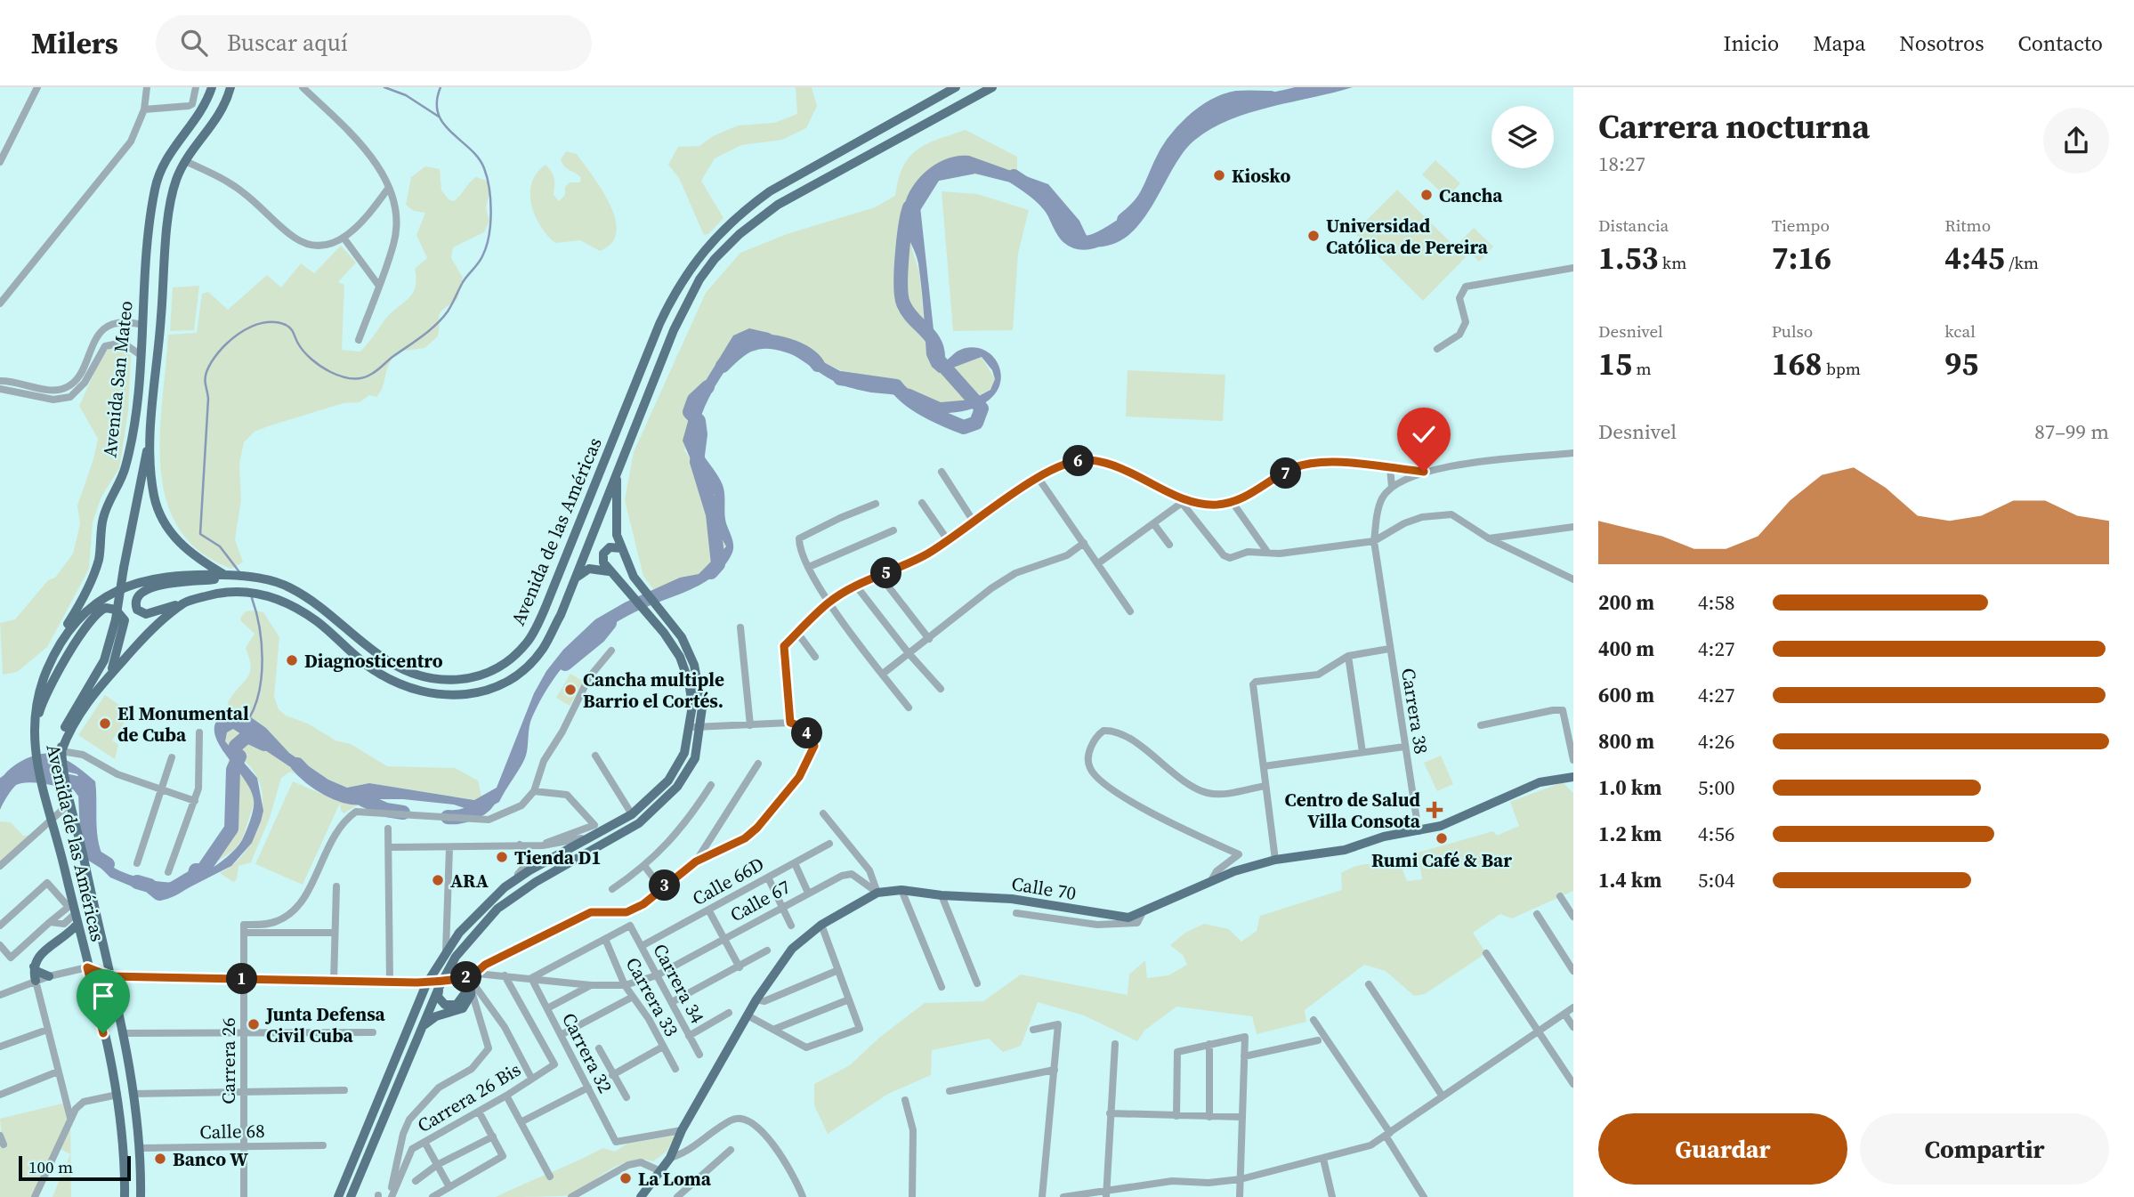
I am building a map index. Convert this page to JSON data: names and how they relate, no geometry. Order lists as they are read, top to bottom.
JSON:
{
  "streets": {
    "main road": ["Avenida San Mateo", "Avenida de las Américas", "Calle 70"],
    "street": [
      "Carrera 38",
      "Calle 66D",
      "Calle 67",
      "Carrera 34",
      "Carrera 33",
      "Carrera 32",
      "Carrera 26",
      "Carrera 26 Bis",
      "Calle 68"
    ]
  },
  "crossings": [
    ["Avenida San Mateo", "Avenida de las Américas"],
    ["Avenida de las Américas", "Calle 68"],
    ["Carrera 38", "Calle 70"],
    ["Calle 66D", "Carrera 34"],
    ["Calle 70", "Calle 67"],
    ["Calle 70", "Carrera 32"],
    ["Calle 67", "Carrera 34"],
    ["Calle 67", "Carrera 33"],
    ["Calle 67", "Carrera 32"],
    ["Calle 67", "Carrera 26 Bis"],
    ["Carrera 34", "Carrera 33"],
    ["Carrera 26", "Calle 68"]
  ],
  "places": {
    "other": [
      "Kiosko",
      "Cancha",
      "Universidad Católica de Pereira",
      "Diagnosticentro",
      "Cancha multiple Barrio el Cortés.",
      "El Monumental de Cuba",
      "Rumi Café & Bar",
      "Tienda D1",
      "ARA",
      "Junta Defensa Civil Cuba",
      "Banco W",
      "La Loma"
    ],
    "health": ["Centro de Salud Villa Consota"]
  },
  "scale_bar": "100 m",
  "page": {
    "header": "Milers",
    "search": "Buscar aquí",
    "nav": [
      "Inicio",
      "Mapa",
      "Nosotros",
      "Contacto"
    ],
    "heading": ["Carrera nocturna", "18:27"],
    "stats": [
      ["Distancia", "1.53 km"],
      ["Tiempo", "7:16"],
      ["Ritmo", "4:45 /km"],
      ["Desnivel", "15 m"],
      ["Pulso", "168 bpm"],
      ["kcal", "95"]
    ],
    "chart": ["Desnivel", "87–99 m"],
    "pins": [
      "6",
      "7",
      "5",
      "4",
      "3",
      "2",
      "1"
    ],
    "list": [
      {
        "name": "200 m",
        "note": "4:58"
      },
      {
        "name": "400 m",
        "note": "4:27"
      },
      {
        "name": "600 m",
        "note": "4:27"
      },
      {
        "name": "800 m",
        "note": "4:26"
      },
      {
        "name": "1.0 km",
        "note": "5:00"
      },
      {
        "name": "1.2 km",
        "note": "4:56"
      },
      {
        "name": "1.4 km",
        "note": "5:04"
      }
    ],
    "buttons": ["Guardar", "Compartir"],
    "scale": "100 m"
  }
}
